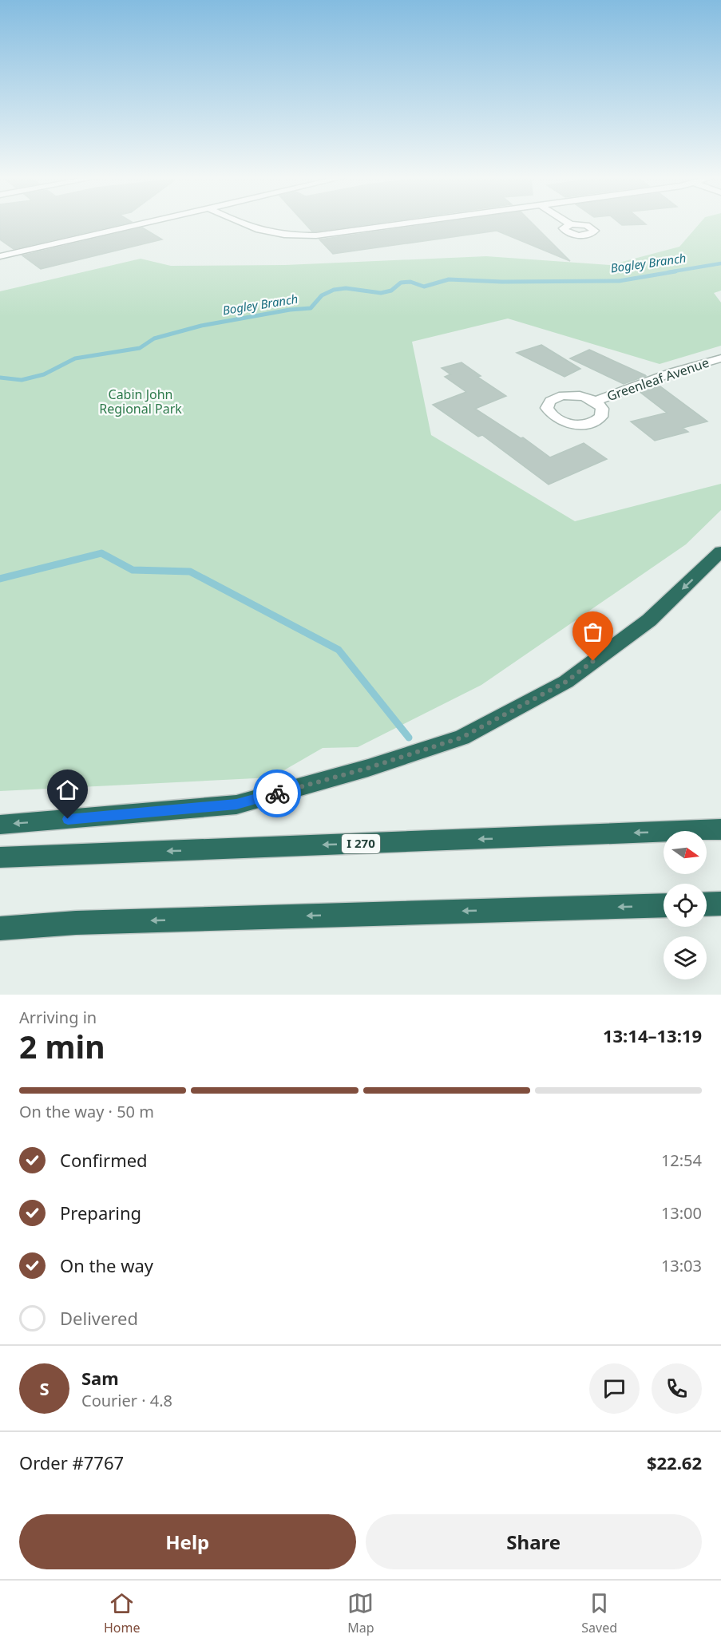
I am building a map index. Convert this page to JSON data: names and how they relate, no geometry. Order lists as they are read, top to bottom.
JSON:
{
  "streets": {
    "highway": ["I 270"],
    "street": ["Greenleaf Avenue"]
  },
  "water": ["Bogley Branch"],
  "parks": ["Cabin John Regional Park"],
  "north": "right",
  "page": {
    "heading": ["2 min", "Arriving in", "13:14–13:19"],
    "panel": [
      "Sam",
      "Courier · 4.8",
      "Order #7767",
      "$22.62"
    ],
    "bar": "On the way · 50 m",
    "list": [
      ["Confirmed", "12:54"],
      ["Preparing", "13:00"],
      ["On the way", "13:03"],
      "Delivered"
    ],
    "round": "S",
    "buttons": ["Help", "Share"],
    "tabs": ["Home", "Map", "Saved"]
  }
}
